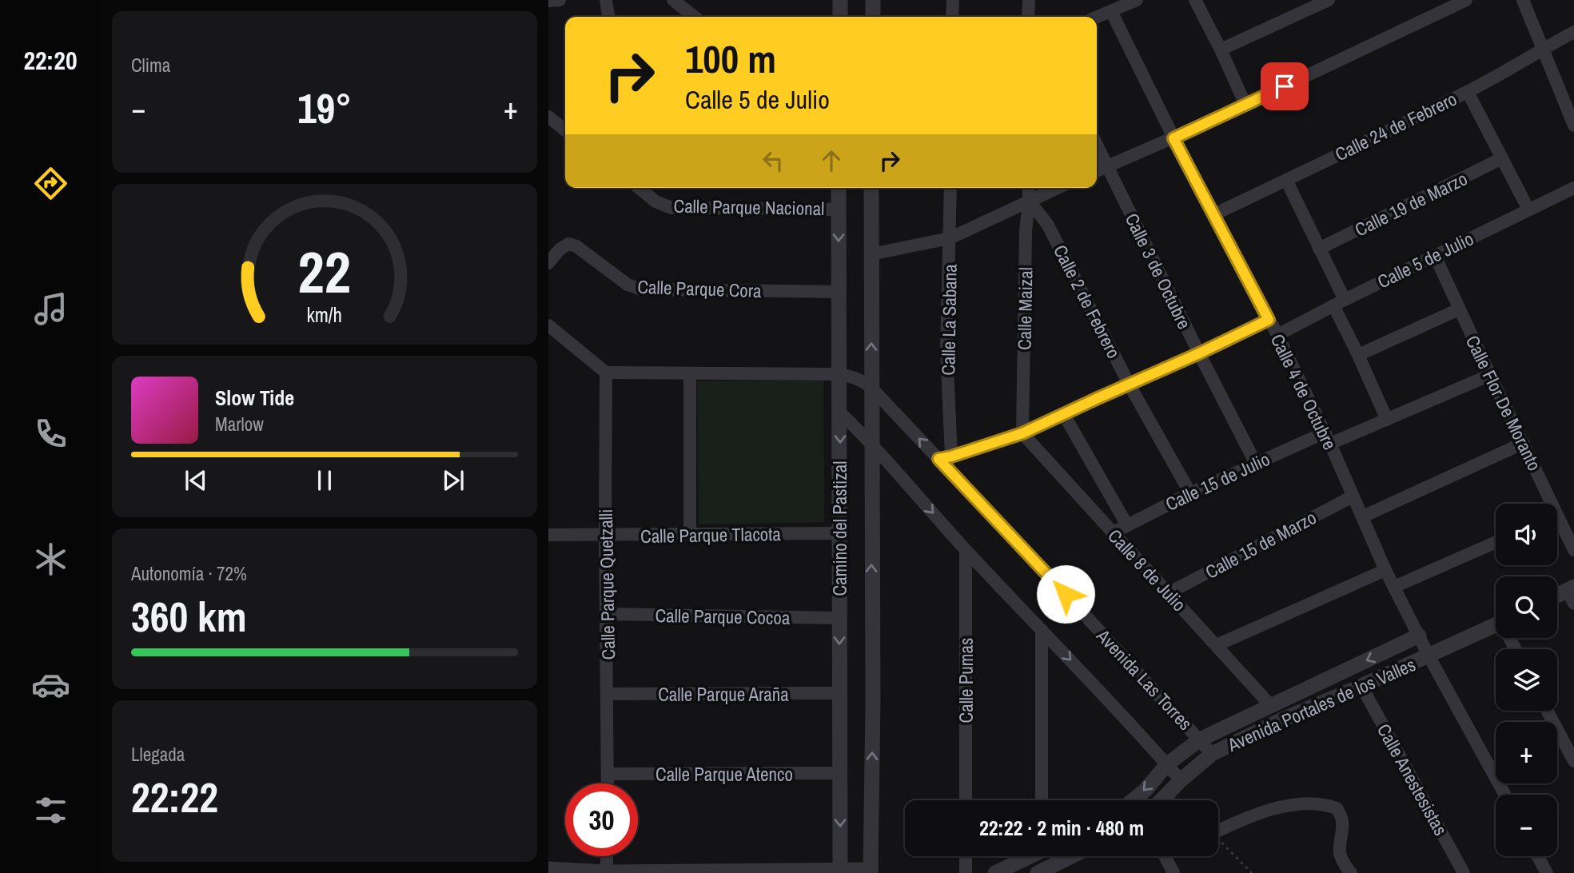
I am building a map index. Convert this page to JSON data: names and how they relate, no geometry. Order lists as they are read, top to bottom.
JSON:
{
  "streets": {
    "street": [
      "Calle 24 de Febrero",
      "Calle 19 de Marzo",
      "Calle Parque Nacional",
      "Calle 5 de Julio",
      "Calle 3 de Octubre",
      "Calle Parque Cora",
      "Calle 2 de Febrero",
      "Calle Maizal",
      "Calle La Sabana",
      "Calle 4 de Octubre",
      "Calle Flor De Moranto",
      "Calle 15 de Julio",
      "Camino del Pastizal",
      "Calle Parque Tlacota",
      "Calle 15 de Marzo",
      "Calle 8 de Julio",
      "Calle Parque Quetzalli",
      "Calle Parque Cocoa",
      "Avenida Las Torres",
      "Calle Pumas",
      "Calle Parque Araña",
      "Avenida Portales de los Valles",
      "Calle Parque Atenco",
      "Calle Anestesistas"
    ]
  },
  "crossings": [
    ["Calle 24 de Febrero", "Calle 4 de Octubre"],
    ["Calle Parque Nacional", "Camino del Pastizal"],
    ["Calle 5 de Julio", "Calle 4 de Octubre"],
    ["Calle 5 de Julio", "Calle Flor De Moranto"],
    ["Calle 3 de Octubre", "Calle 15 de Julio"],
    ["Calle Parque Cora", "Camino del Pastizal"],
    ["Calle 2 de Febrero", "Calle Maizal"],
    ["Calle 2 de Febrero", "Calle 15 de Julio"],
    ["Calle Maizal", "Calle 8 de Julio"],
    ["Calle La Sabana", "Avenida Las Torres"],
    ["Calle 4 de Octubre", "Calle 15 de Julio"],
    ["Calle 4 de Octubre", "Calle 15 de Marzo"],
    ["Calle 4 de Octubre", "Avenida Portales de los Valles"],
    ["Calle Flor De Moranto", "Calle 15 de Julio"],
    ["Calle 15 de Julio", "Calle 8 de Julio"],
    ["Camino del Pastizal", "Calle Parque Tlacota"],
    ["Camino del Pastizal", "Calle Parque Cocoa"],
    ["Camino del Pastizal", "Avenida Las Torres"],
    ["Camino del Pastizal", "Calle Parque Araña"],
    ["Camino del Pastizal", "Calle Parque Atenco"],
    ["Calle Parque Tlacota", "Calle Parque Quetzalli"],
    ["Calle 15 de Marzo", "Calle 8 de Julio"],
    ["Calle 8 de Julio", "Avenida Portales de los Valles"],
    ["Calle Parque Quetzalli", "Calle Parque Cocoa"],
    ["Calle Parque Quetzalli", "Calle Parque Araña"],
    ["Calle Parque Quetzalli", "Calle Parque Atenco"],
    ["Avenida Las Torres", "Avenida Portales de los Valles"],
    ["Avenida Portales de los Valles", "Calle Anestesistas"]
  ],
  "page": {
    "tabs": "22:20",
    "tile": [
      "Clima",
      ["Autonomía · 72%", "360 km"],
      ["Llegada", "22:22"]
    ],
    "turn": ["100 m", "Calle 5 de Julio"],
    "heat": ["−", "19°", "+"],
    "song": ["Slow Tide", "Marlow"],
    "map_buttons": ["+", "−"],
    "limit": "30",
    "trip": "22:22 · 2 min · 480 m",
    "gauge": ["22", "km/h"]
  }
}
